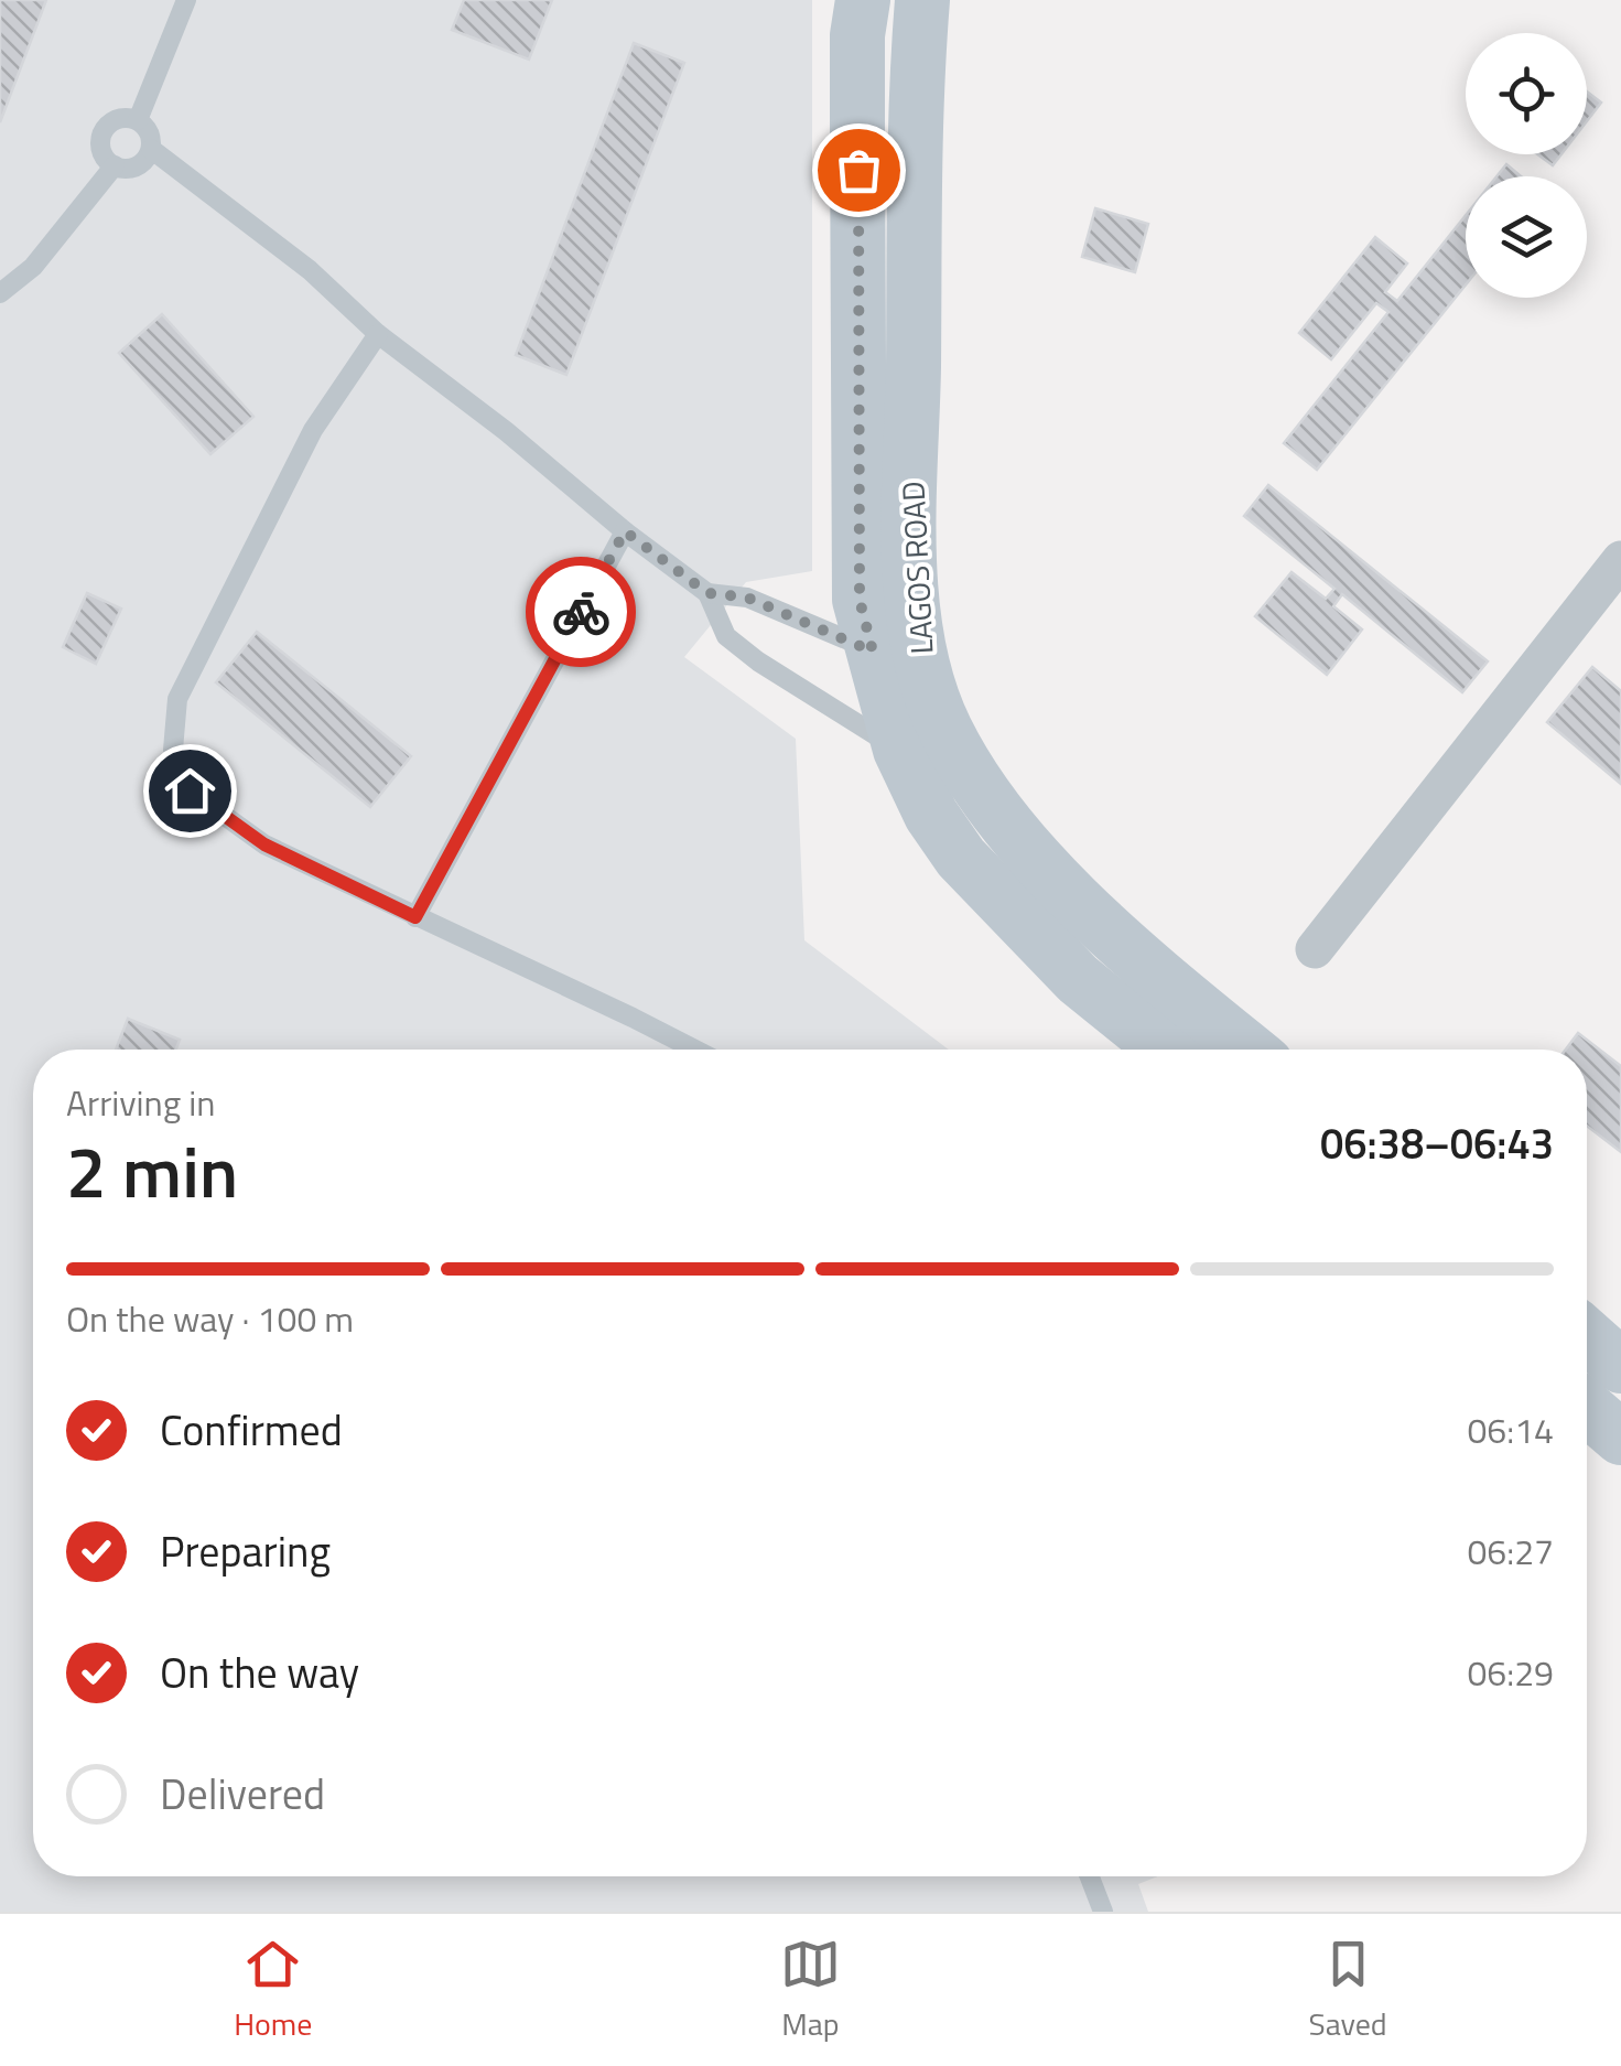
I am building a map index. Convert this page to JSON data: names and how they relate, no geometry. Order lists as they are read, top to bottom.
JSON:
{
  "streets": {
    "main road": ["LAGOS ROAD"]
  },
  "page": {
    "heading": ["2 min", "Arriving in", "06:38–06:43"],
    "bar": "On the way · 100 m",
    "list": [
      ["Confirmed", "06:14"],
      ["Preparing", "06:27"],
      ["On the way", "06:29"],
      "Delivered"
    ],
    "tabs": ["Home", "Map", "Saved"]
  }
}
